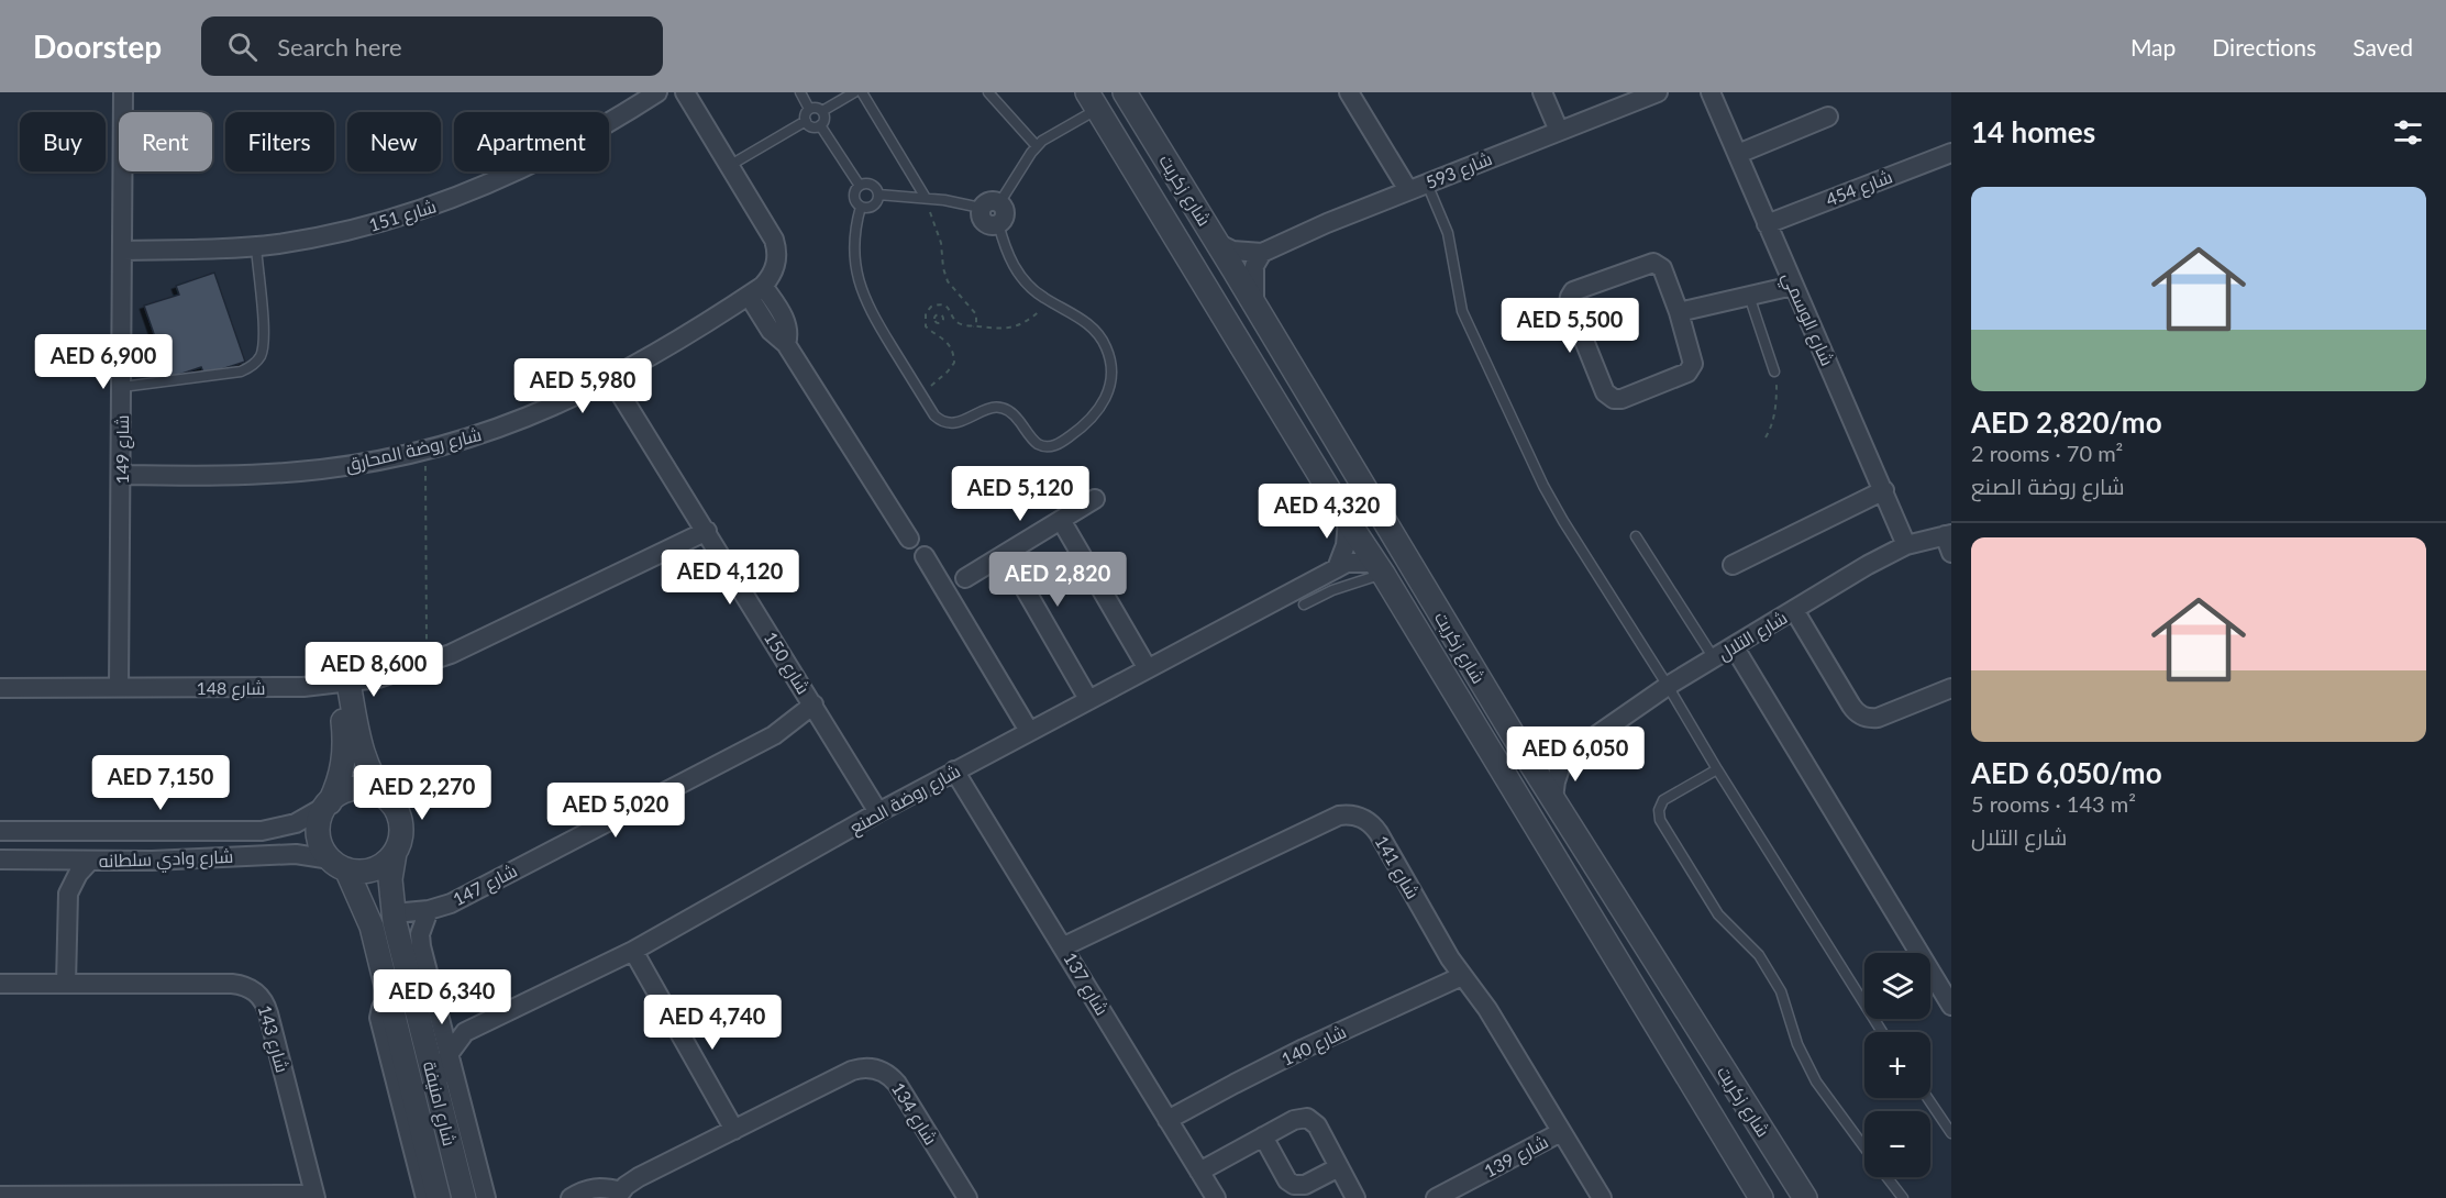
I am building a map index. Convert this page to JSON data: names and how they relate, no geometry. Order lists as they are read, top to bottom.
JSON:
{
  "streets": {
    "street": [
      "شارع 593",
      "شارع 454",
      "شارع زكريت",
      "شارع 151",
      "شارع الوسمي",
      "شارع 149",
      "شارع روضة المحارق",
      "شارع التلال",
      "شارع 150",
      "شارع 148",
      "شارع روضة الصنع",
      "شارع وادي سلطانه",
      "شارع 141",
      "شارع 147",
      "شارع 137",
      "شارع 143",
      "شارع 140",
      "شارع امنيفة",
      "شارع 134",
      "شارع 139"
    ]
  },
  "crossings": [
    ["شارع 454", "شارع الوسمي"],
    ["شارع زكريت", "شارع روضة الصنع"],
    ["شارع 151", "شارع 149"],
    ["شارع الوسمي", "شارع التلال"],
    ["شارع 149", "شارع روضة المحارق"],
    ["شارع 149", "شارع 148"],
    ["شارع روضة المحارق", "شارع 150"],
    ["شارع 150", "شارع 148"],
    ["شارع 150", "شارع روضة الصنع"],
    ["شارع 150", "شارع 147"],
    ["شارع روضة الصنع", "شارع 137"],
    ["شارع روضة الصنع", "شارع امنيفة"],
    ["شارع وادي سلطانه", "شارع امنيفة"],
    ["شارع 141", "شارع 137"],
    ["شارع 141", "شارع 140"],
    ["شارع 141", "شارع 139"],
    ["شارع 147", "شارع امنيفة"],
    ["شارع 137", "شارع 140"]
  ],
  "page": {
    "header": "Doorstep",
    "search": "Search here",
    "nav": ["Map", "Directions", "Saved"],
    "heading": "14 homes",
    "chip": [
      "Buy",
      "Rent",
      "Filters",
      "New",
      "Apartment"
    ],
    "list": [
      {
        "name": "AED 2,820/mo",
        "note": "2 rooms · 70 m² · شارع روضة الصنع"
      },
      {
        "name": "AED 6,050/mo",
        "note": "5 rooms · 143 m² · شارع التلال"
      }
    ],
    "price": [
      "AED 5,500",
      "AED 6,900",
      "AED 5,980",
      "AED 5,120",
      "AED 4,320",
      "AED 4,120",
      "AED 2,820",
      "AED 8,600",
      "AED 6,050",
      "AED 7,150",
      "AED 2,270",
      "AED 5,020",
      "AED 6,340",
      "AED 4,740"
    ],
    "map_buttons": ["+", "−"]
  }
}
